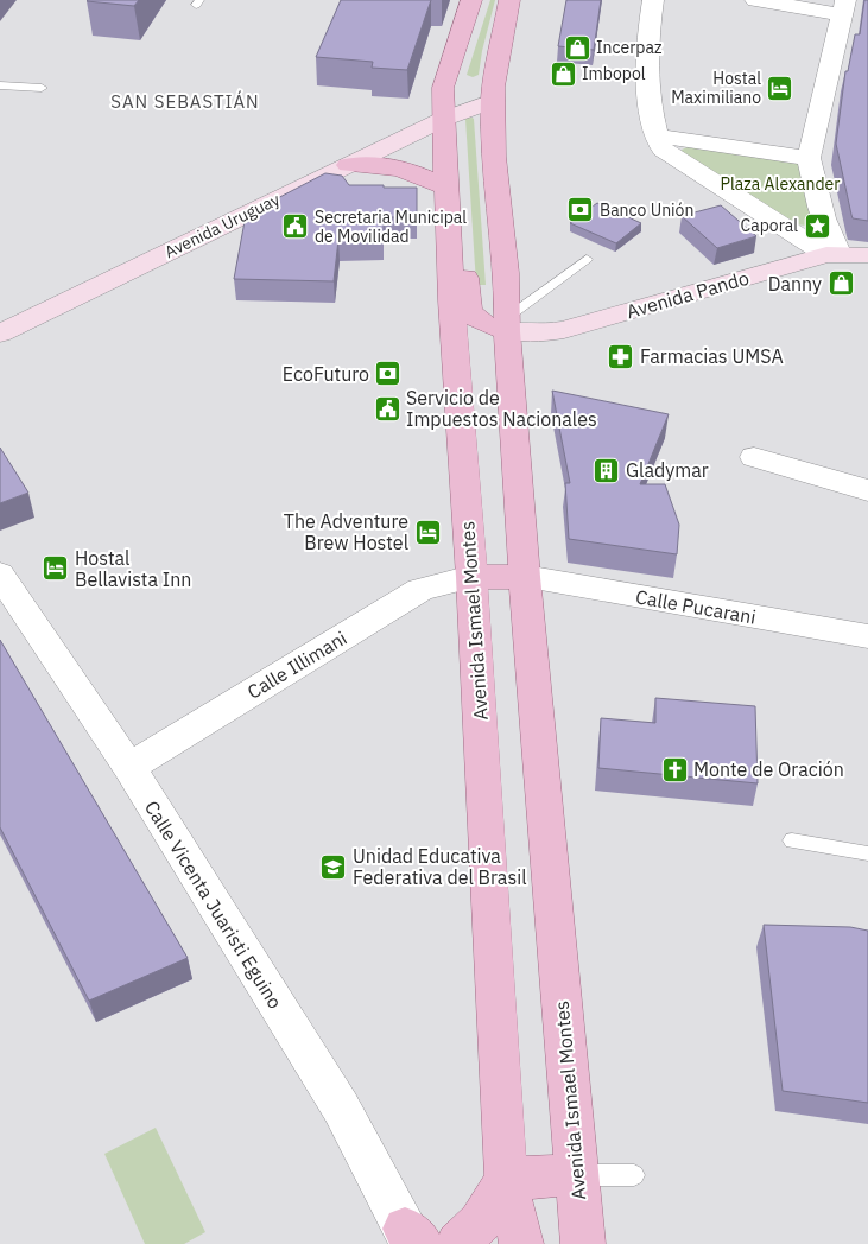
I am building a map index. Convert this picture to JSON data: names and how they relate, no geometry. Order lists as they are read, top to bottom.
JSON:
{
  "streets": {
    "main road": ["Avenida Ismael Montes"],
    "street": [
      "Avenida Uruguay",
      "Avenida Pando",
      "Calle Pucarani",
      "Calle Illimani",
      "Calle Vicenta Juaristi Eguino"
    ]
  },
  "crossings": [
    ["Avenida Uruguay", "Avenida Ismael Montes"],
    ["Avenida Pando", "Avenida Ismael Montes"],
    ["Calle Pucarani", "Avenida Ismael Montes"],
    ["Avenida Ismael Montes", "Calle Illimani"],
    ["Calle Illimani", "Calle Vicenta Juaristi Eguino"]
  ],
  "districts": ["SAN SEBASTIÁN"],
  "parks": ["Plaza Alexander"],
  "places": {
    "shop": ["Incerpaz", "Imbopol", "Danny"],
    "hotel": ["Hostal Maximiliano", "The Adventure Brew Hostel", "Hostal Bellavista Inn"],
    "bank": ["Banco Unión", "EcoFuturo"],
    "place": ["Caporal"],
    "public building": ["Secretaria Municipal de Movilidad", "Servicio de Impuestos Nacionales"],
    "pharmacy": ["Farmacias UMSA"],
    "building": ["Gladymar"],
    "church": ["Monte de Oración"],
    "school or university": ["Unidad Educativa Federativa del Brasil"]
  }
}
